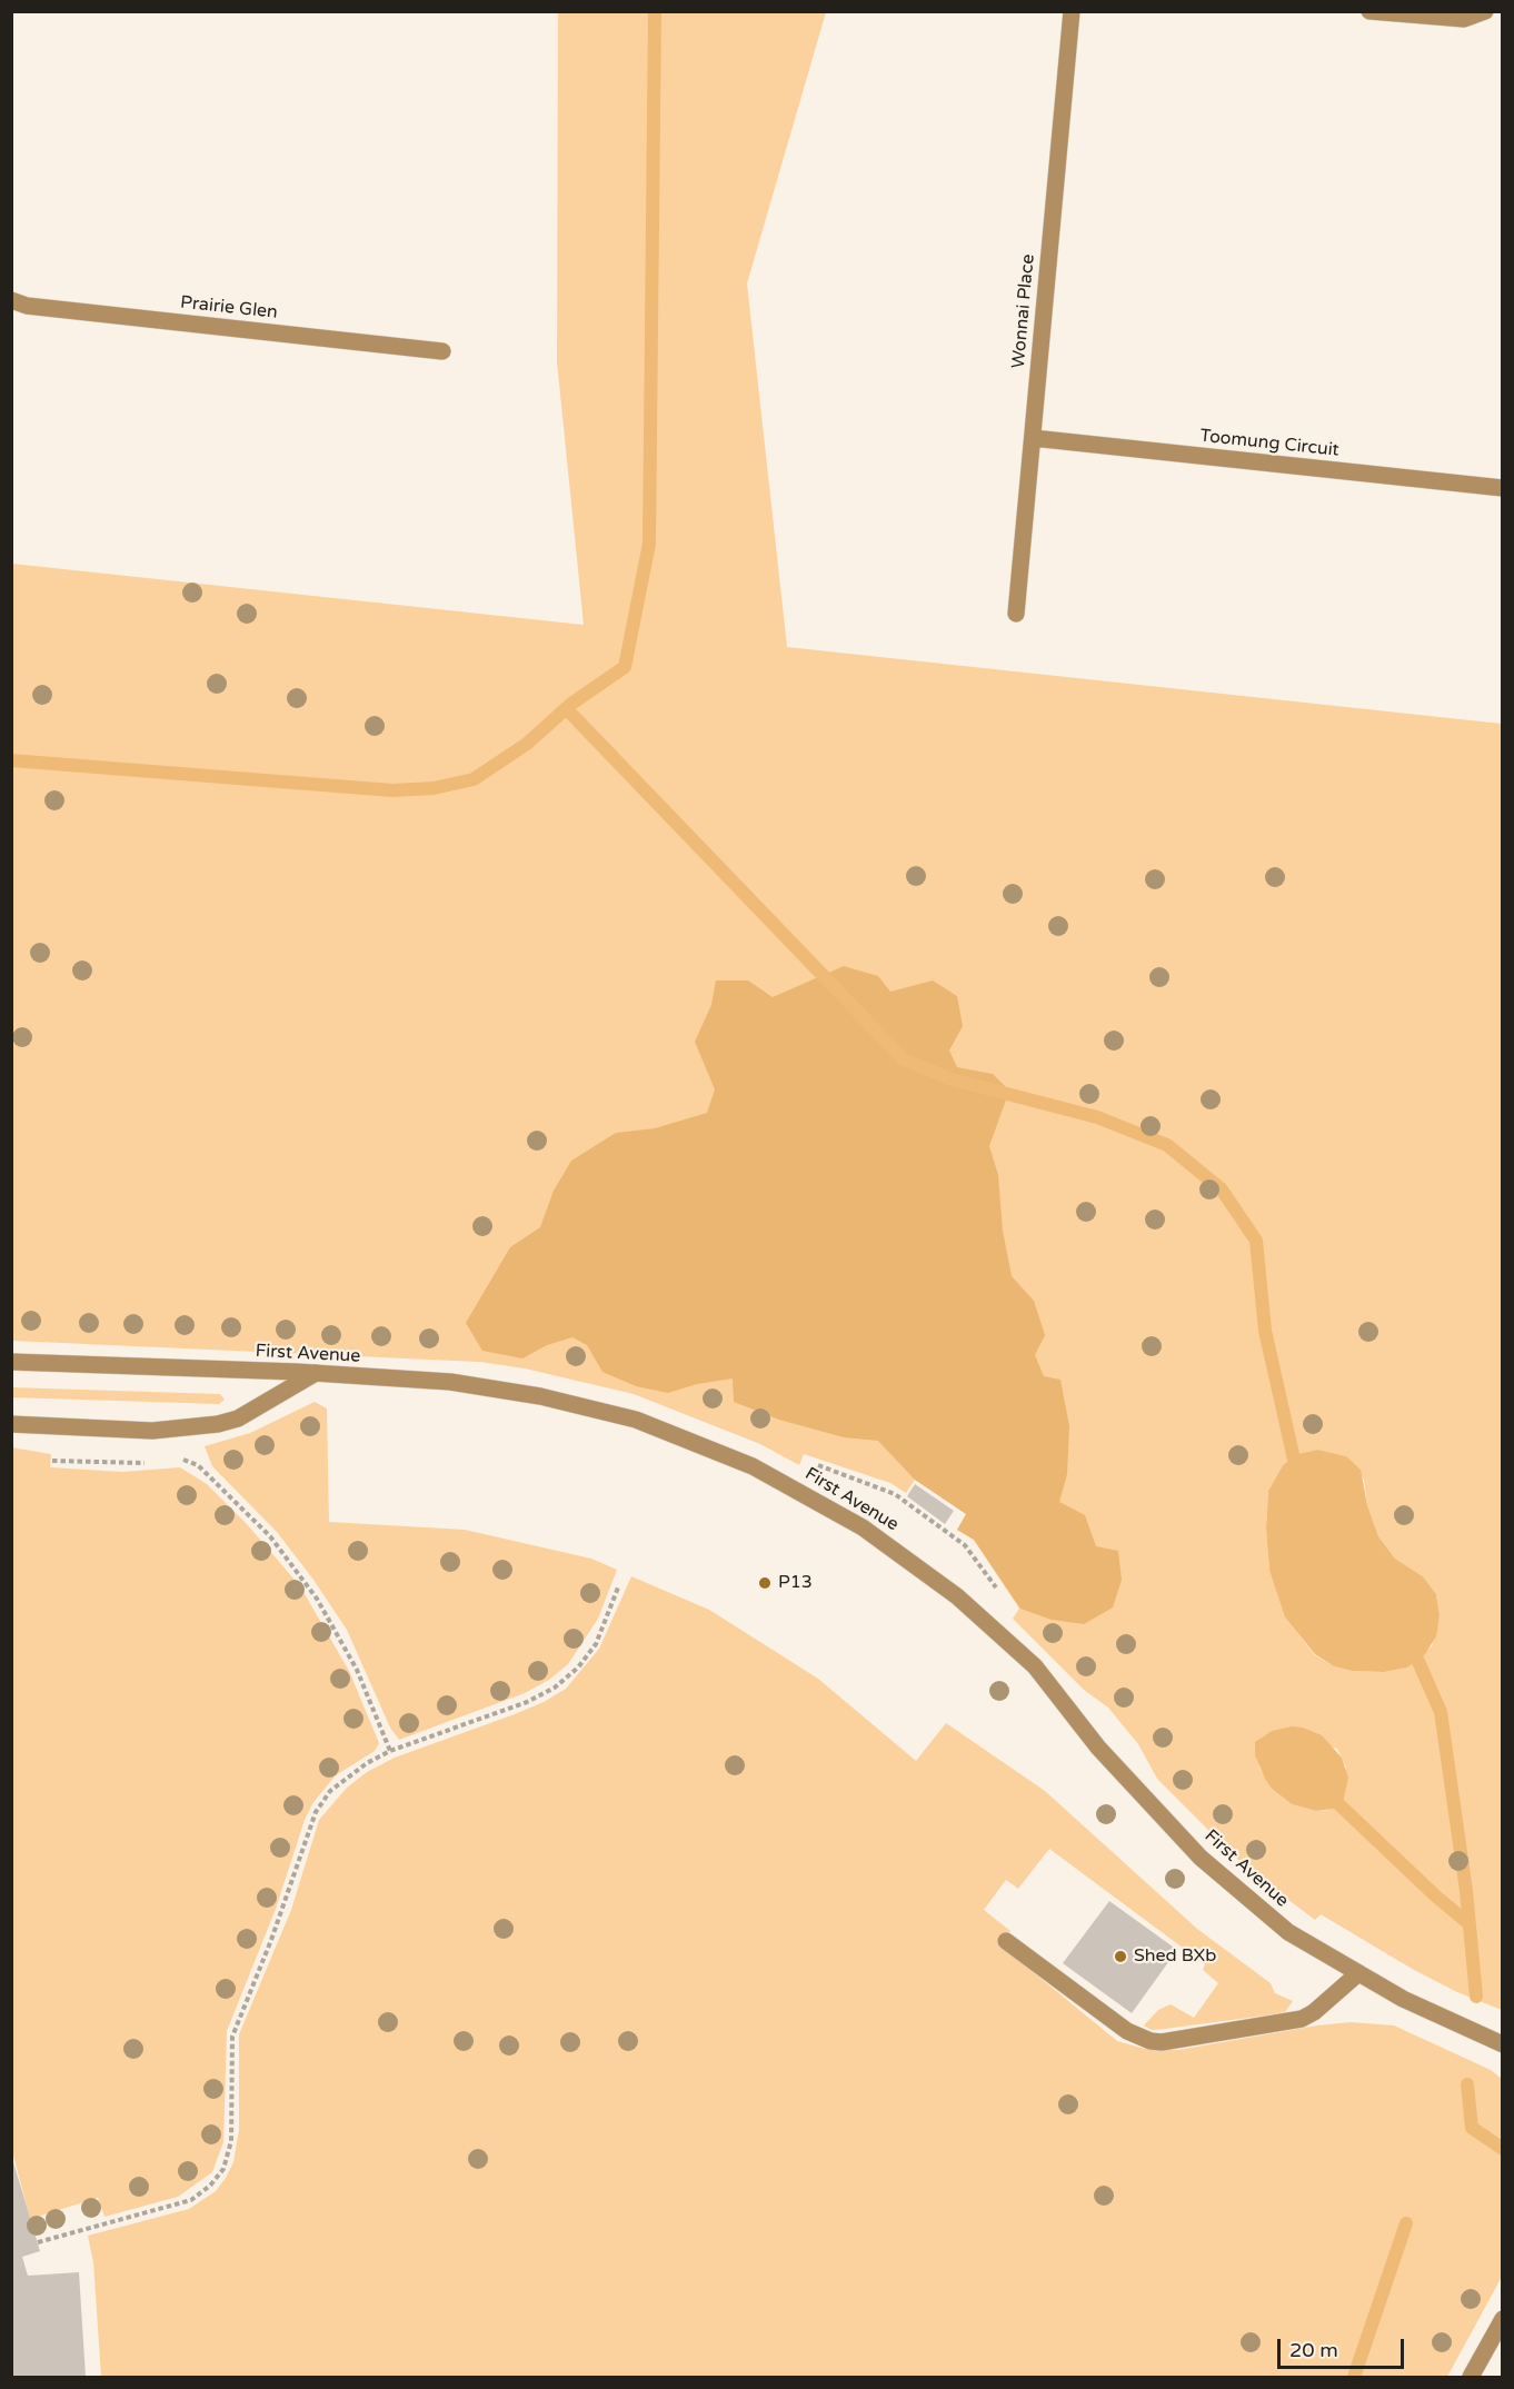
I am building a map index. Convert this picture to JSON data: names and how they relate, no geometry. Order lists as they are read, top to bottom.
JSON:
{
  "streets": {
    "street": [
      "Prairie Glen",
      "Wonnai Place",
      "Toomung Circuit",
      "First Avenue"
    ]
  },
  "crossings": [
    ["Wonnai Place", "Toomung Circuit"]
  ],
  "places": ["P13", "Shed BXb"],
  "scale_bar": "20 m"
}
